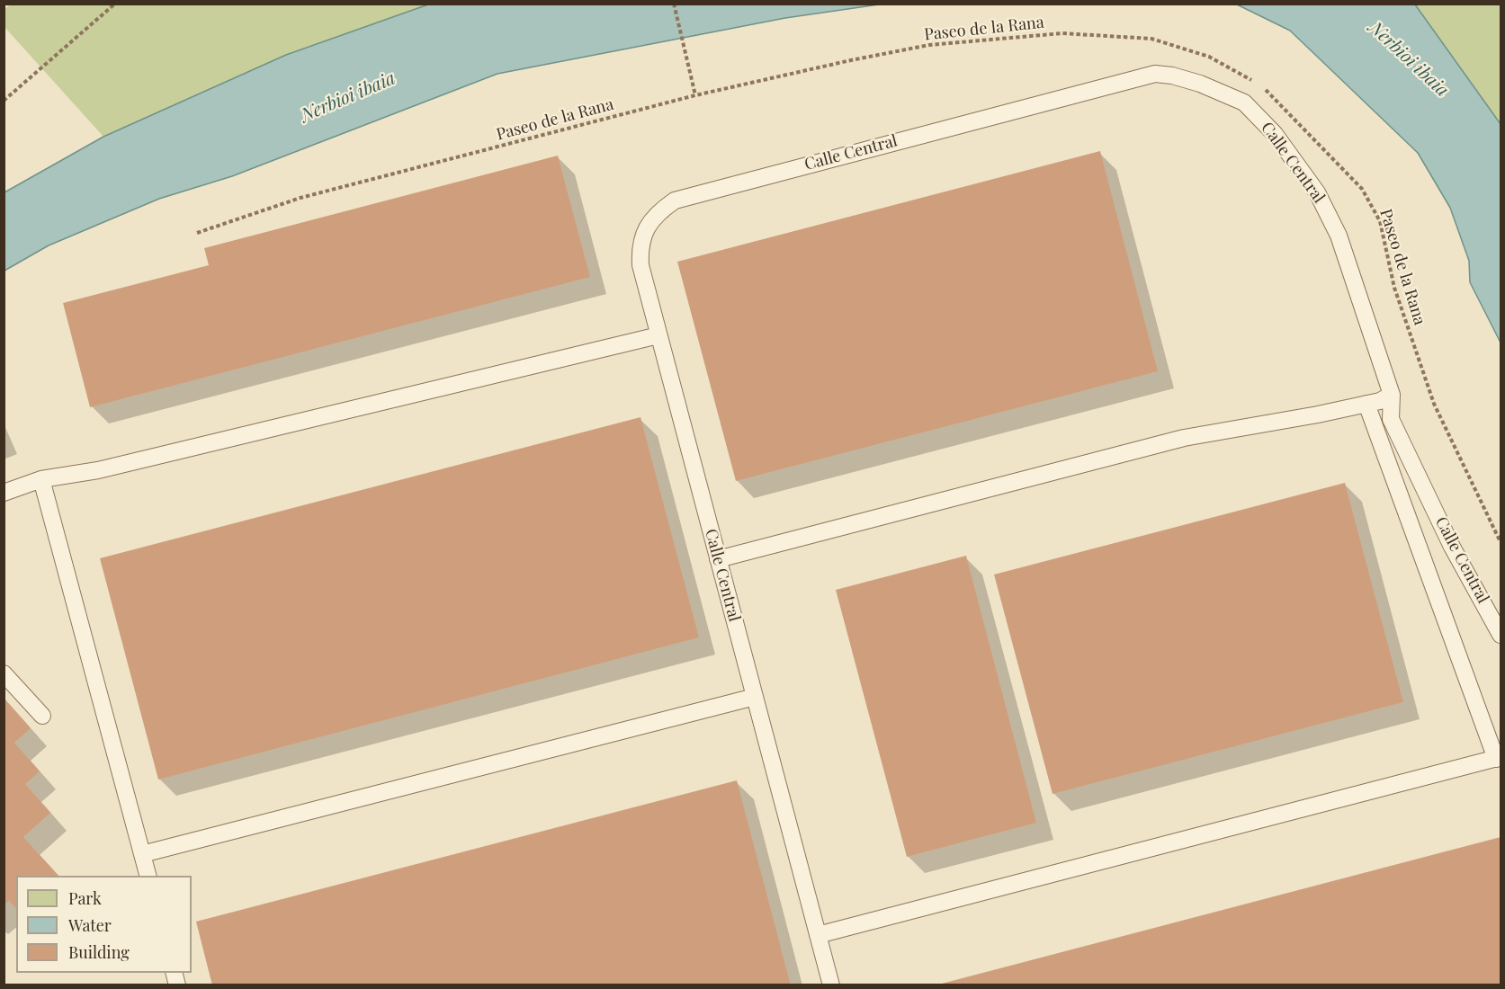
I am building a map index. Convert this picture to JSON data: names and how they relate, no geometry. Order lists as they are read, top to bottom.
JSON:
{
  "streets": {
    "lane": ["Calle Central"],
    "path": ["Paseo de la Rana"]
  },
  "water": ["Nerbioi ibaia"],
  "legend": ["Park", "Water", "Building"]
}
